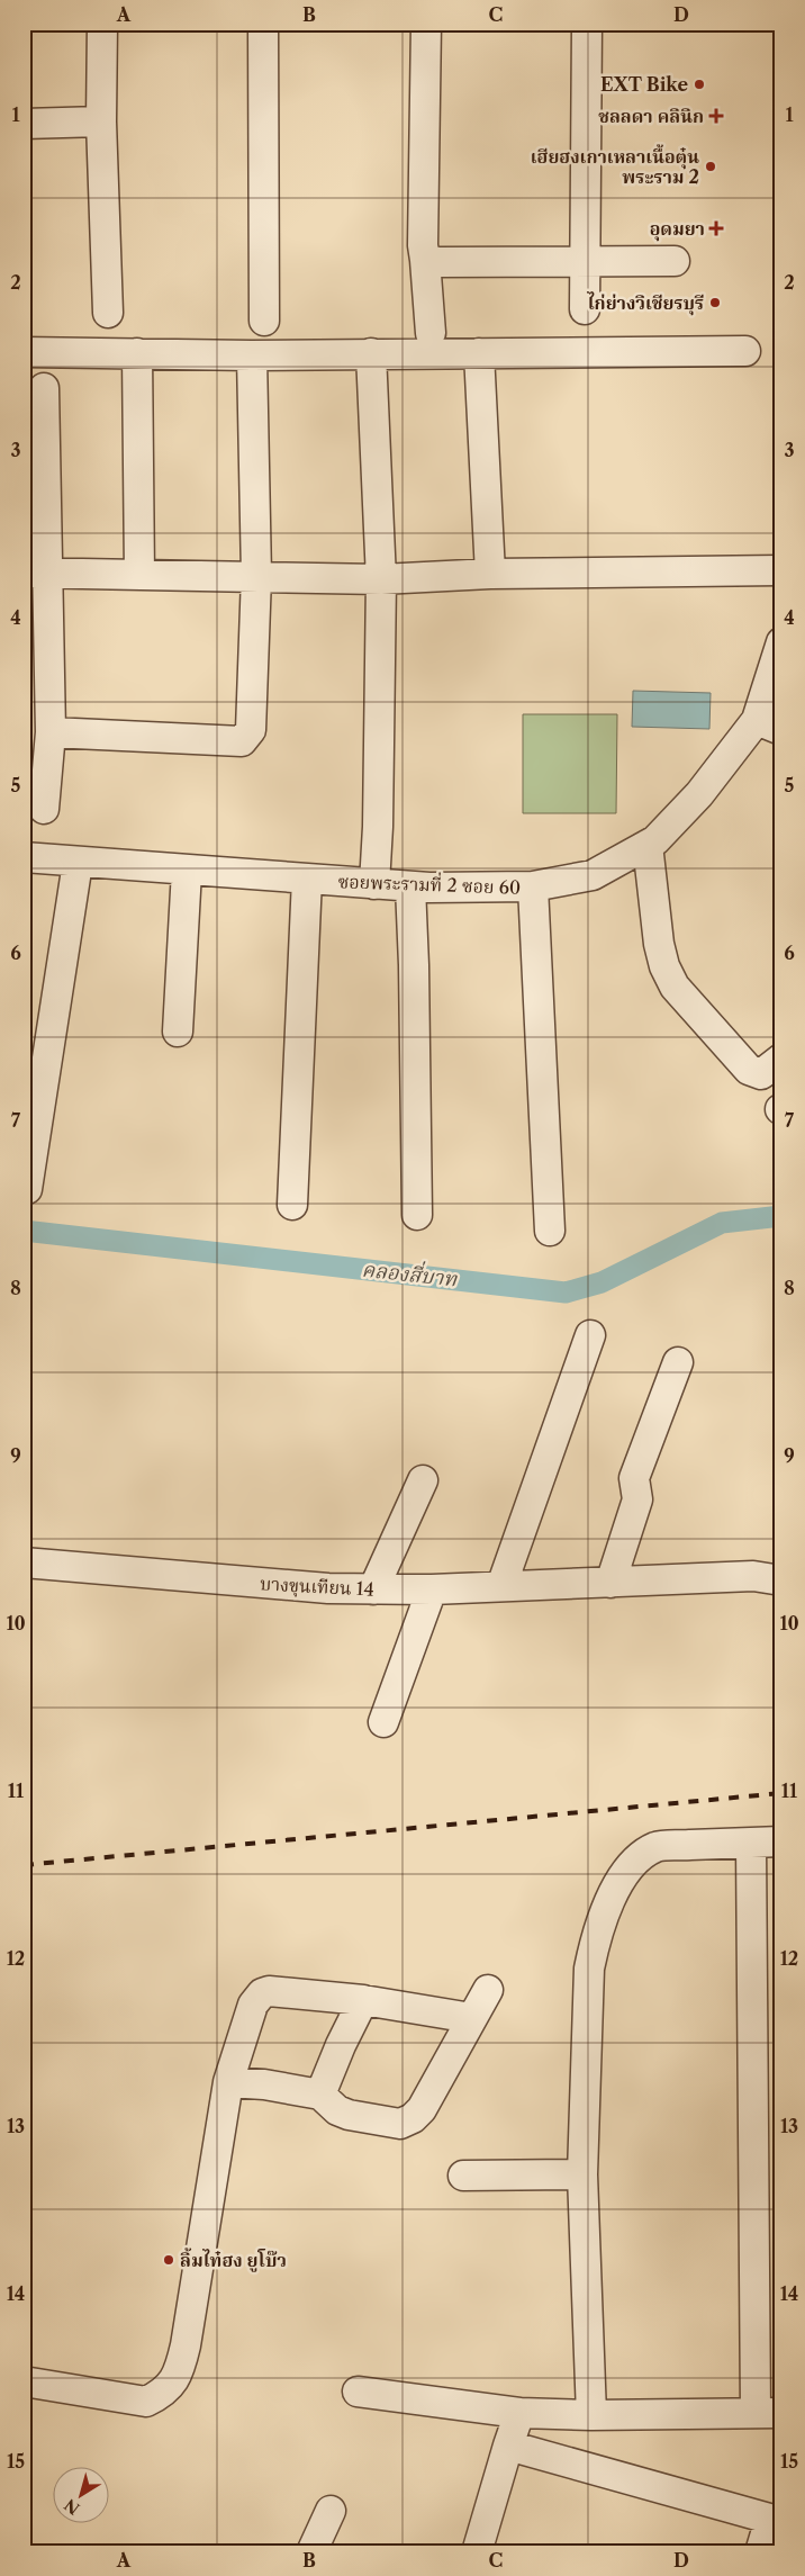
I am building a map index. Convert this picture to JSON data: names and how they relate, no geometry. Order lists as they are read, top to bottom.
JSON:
{
  "streets": {
    "street": ["ซอยพระรามที่ 2 ซอย 60", "บางขุนเทียน 14"]
  },
  "water": ["คลองสี่บาท"],
  "places": {
    "other": [
      "EXT Bike",
      "เฮียฮงเกาเหลาเนื้อตุ๋น พระราม 2",
      "ไก่ย่างวิเชียรบุรี",
      "ลิ้มไท๋ฮง ยูโบ๊ว"
    ],
    "health": ["ชลลดา คลินิก", "อุดมยา"]
  },
  "north": "bottom left",
  "grid": {
    "columns": [
      "A",
      "B",
      "C",
      "D"
    ],
    "rows": [
      "1",
      "2",
      "3",
      "4",
      "5",
      "6",
      "7",
      "8",
      "9",
      "10",
      "11",
      "12",
      "13",
      "14",
      "15"
    ]
  }
}
